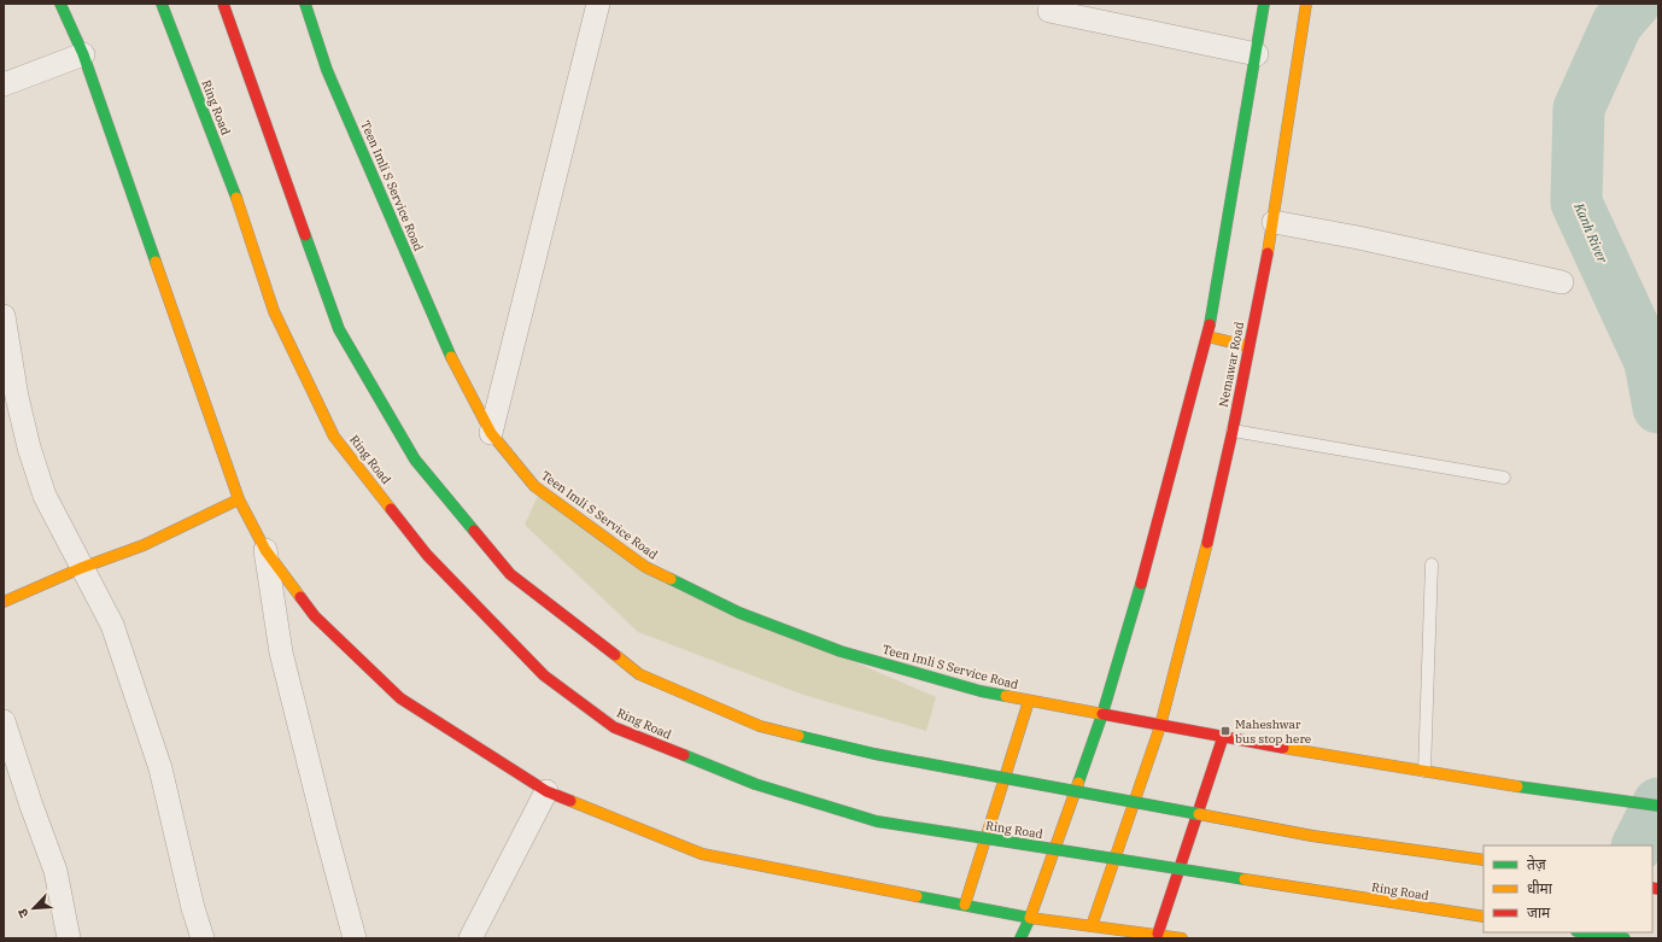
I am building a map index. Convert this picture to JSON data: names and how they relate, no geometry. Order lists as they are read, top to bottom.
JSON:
{
  "streets": {
    "main road": ["Ring Road", "Teen Imli S Service Road", "Nemawar Road"]
  },
  "crossings": [
    ["Teen Imli S Service Road", "Nemawar Road"]
  ],
  "water": ["Kanh River"],
  "places": {
    "transit": ["Maheshwar bus stop here"]
  },
  "legend": ["तेज़", "धीमा", "जाम"],
  "north": "bottom left"
}
